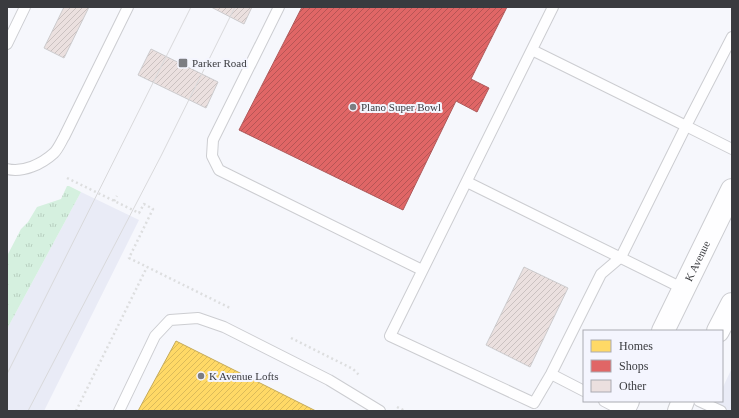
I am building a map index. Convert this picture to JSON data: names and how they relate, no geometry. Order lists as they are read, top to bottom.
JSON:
{
  "streets": {
    "main road": ["K Avenue"]
  },
  "places": {
    "transit": ["Parker Road"],
    "other": ["Plano Super Bowl", "K Avenue Lofts"]
  },
  "legend": ["Homes", "Shops", "Other"]
}
